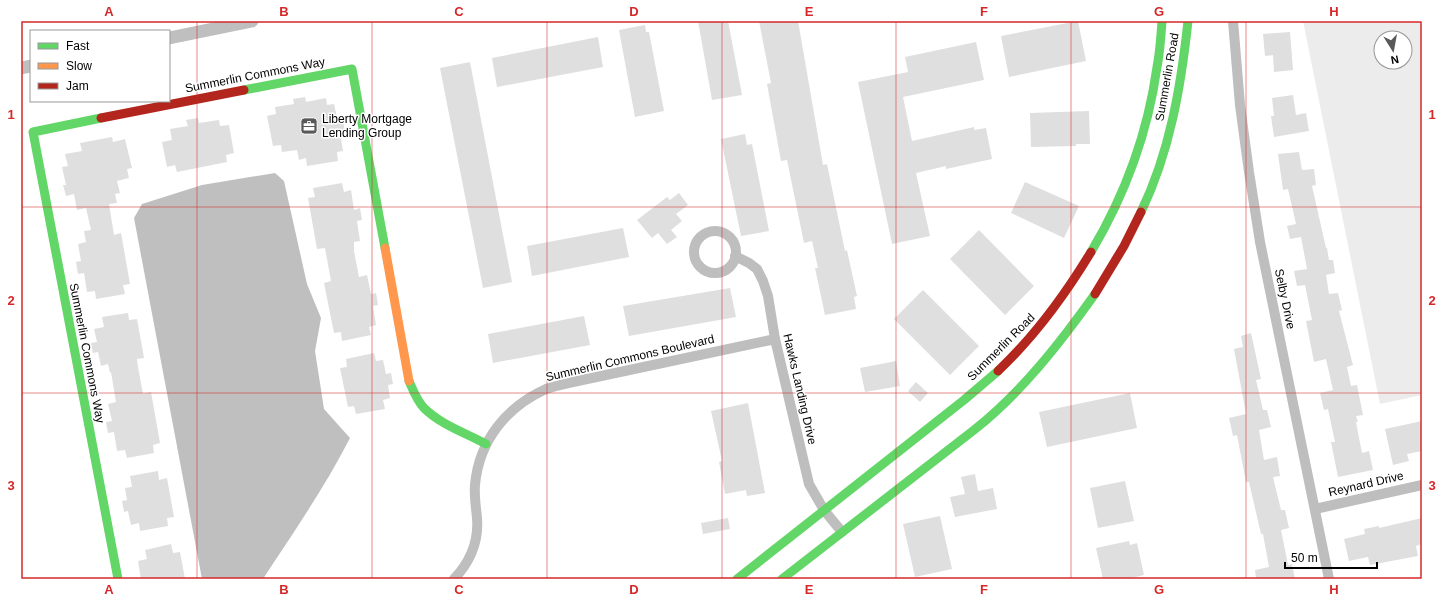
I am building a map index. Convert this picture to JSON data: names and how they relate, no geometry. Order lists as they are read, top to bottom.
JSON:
{
  "streets": {
    "main road": ["Summerlin Commons Way", "Summerlin Road"],
    "street": [
      "Selby Drive",
      "Summerlin Commons Boulevard",
      "Hawks Landing Drive",
      "Reynard Drive"
    ]
  },
  "crossings": [
    ["Summerlin Commons Way", "Summerlin Commons Boulevard"],
    ["Summerlin Road", "Hawks Landing Drive"],
    ["Selby Drive", "Reynard Drive"],
    ["Summerlin Commons Boulevard", "Hawks Landing Drive"]
  ],
  "places": {
    "office": ["Liberty Mortgage Lending Group"]
  },
  "legend": ["Fast", "Slow", "Jam"],
  "scale_bar": "50 m",
  "north": "bottom",
  "grid": {
    "columns": [
      "A",
      "B",
      "C",
      "D",
      "E",
      "F",
      "G",
      "H"
    ],
    "rows": ["1", "2", "3"]
  }
}
